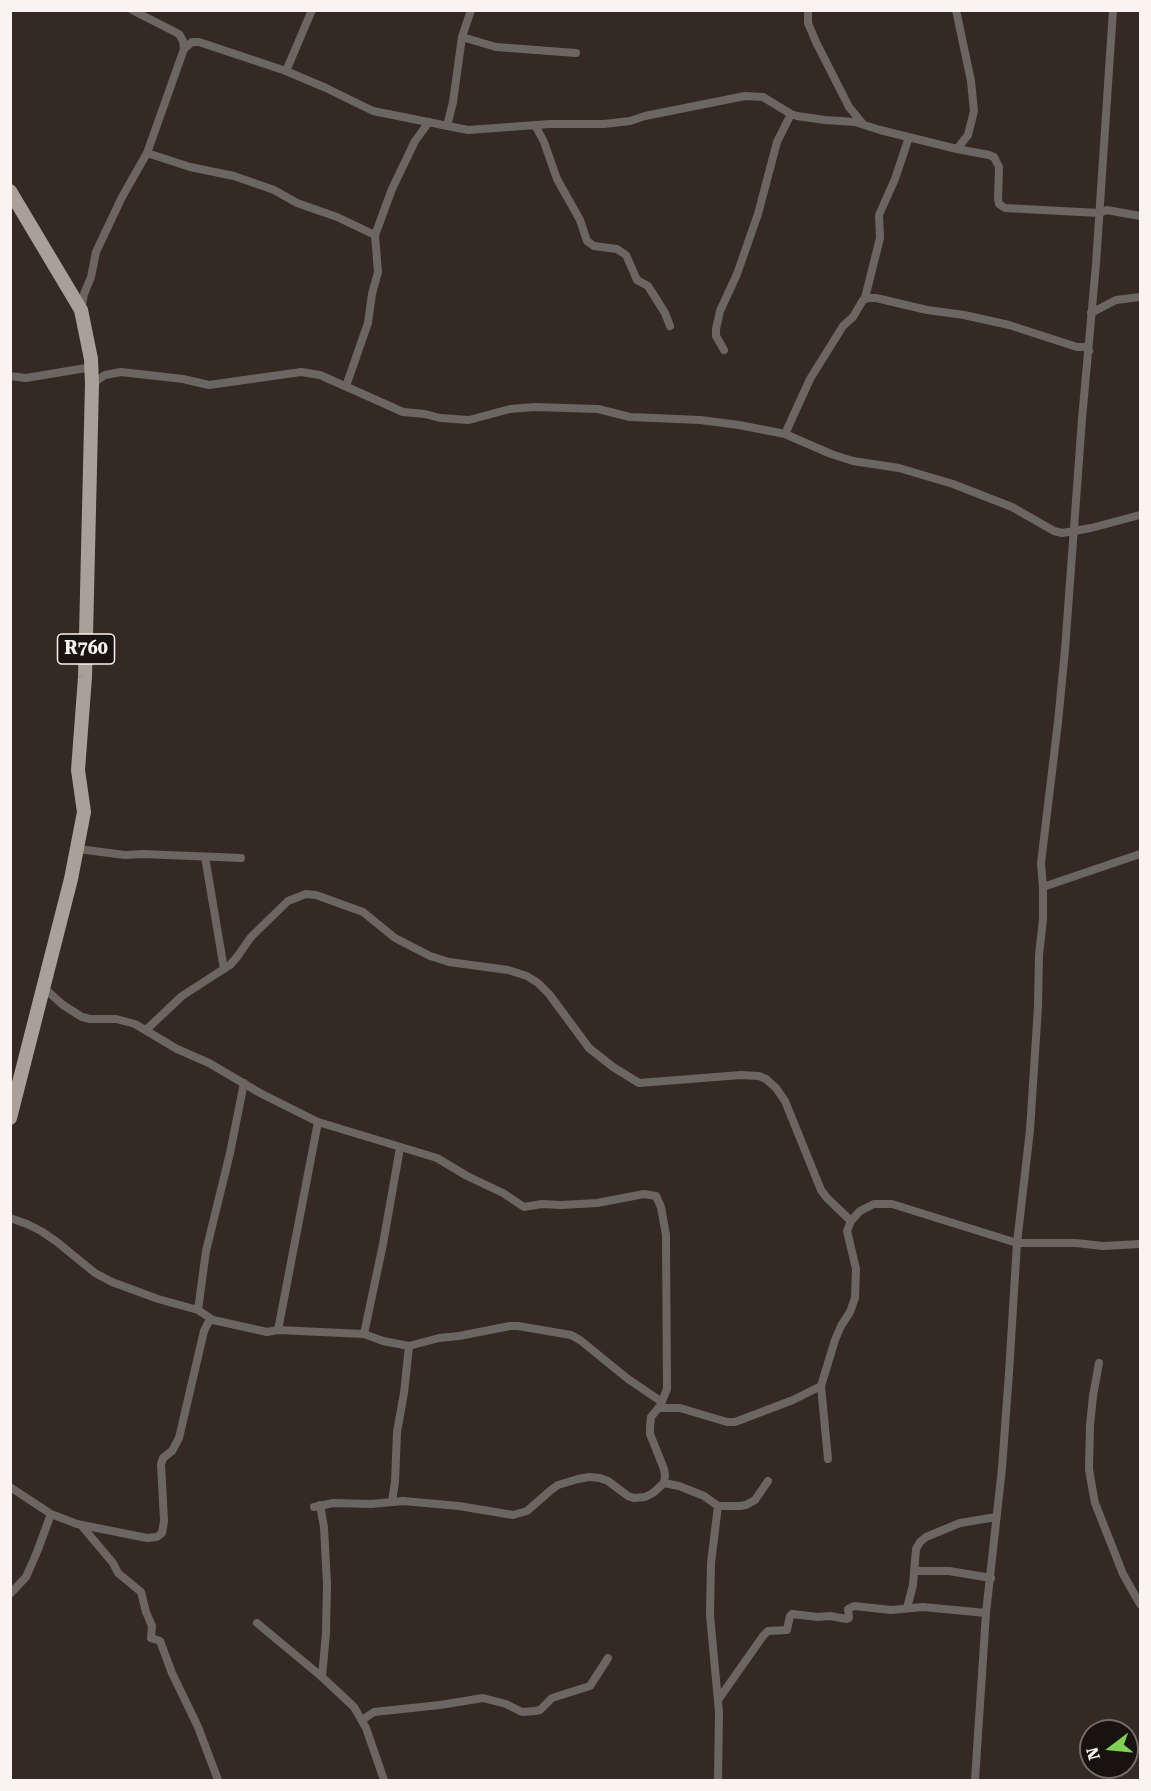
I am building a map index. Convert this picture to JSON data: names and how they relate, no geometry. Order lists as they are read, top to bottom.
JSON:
{
  "streets": {
    "main road": ["R760"]
  },
  "north": "left"
}
